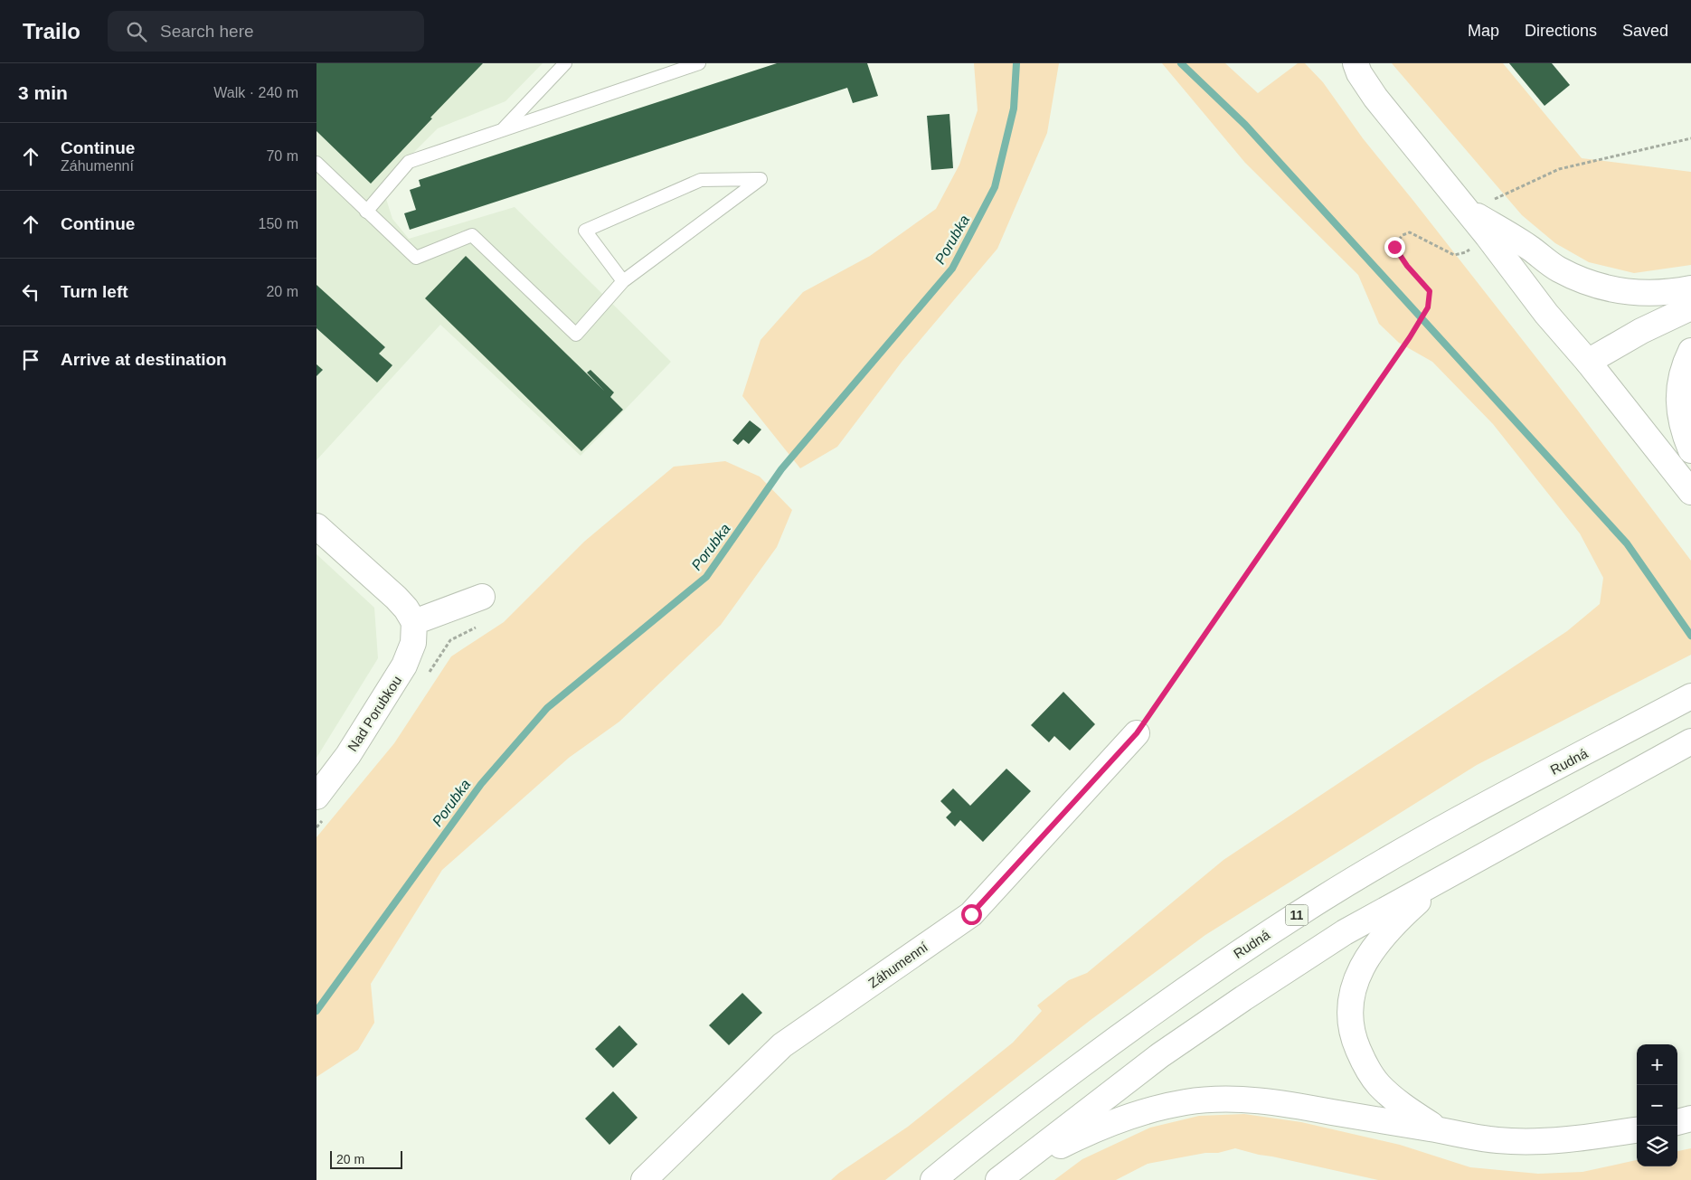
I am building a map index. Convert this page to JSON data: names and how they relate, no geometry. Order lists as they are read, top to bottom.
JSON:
{
  "streets": {
    "main road": [
      "Nad Porubkou",
      "Rudná",
      "11",
      "Záhumenní"
    ]
  },
  "water": ["Porubka"],
  "scale_bar": "20 m",
  "page": {
    "header": "Trailo",
    "search": "Search here",
    "nav": ["Map", "Directions", "Saved"],
    "heading": ["3 min", "Walk · 240 m"],
    "list": [
      ["Continue", "Záhumenní", "70 m"],
      ["Continue", "150 m"],
      ["Turn left", "20 m"],
      "Arrive at destination"
    ],
    "map_buttons": ["+", "−"],
    "scale": "20 m"
  }
}
